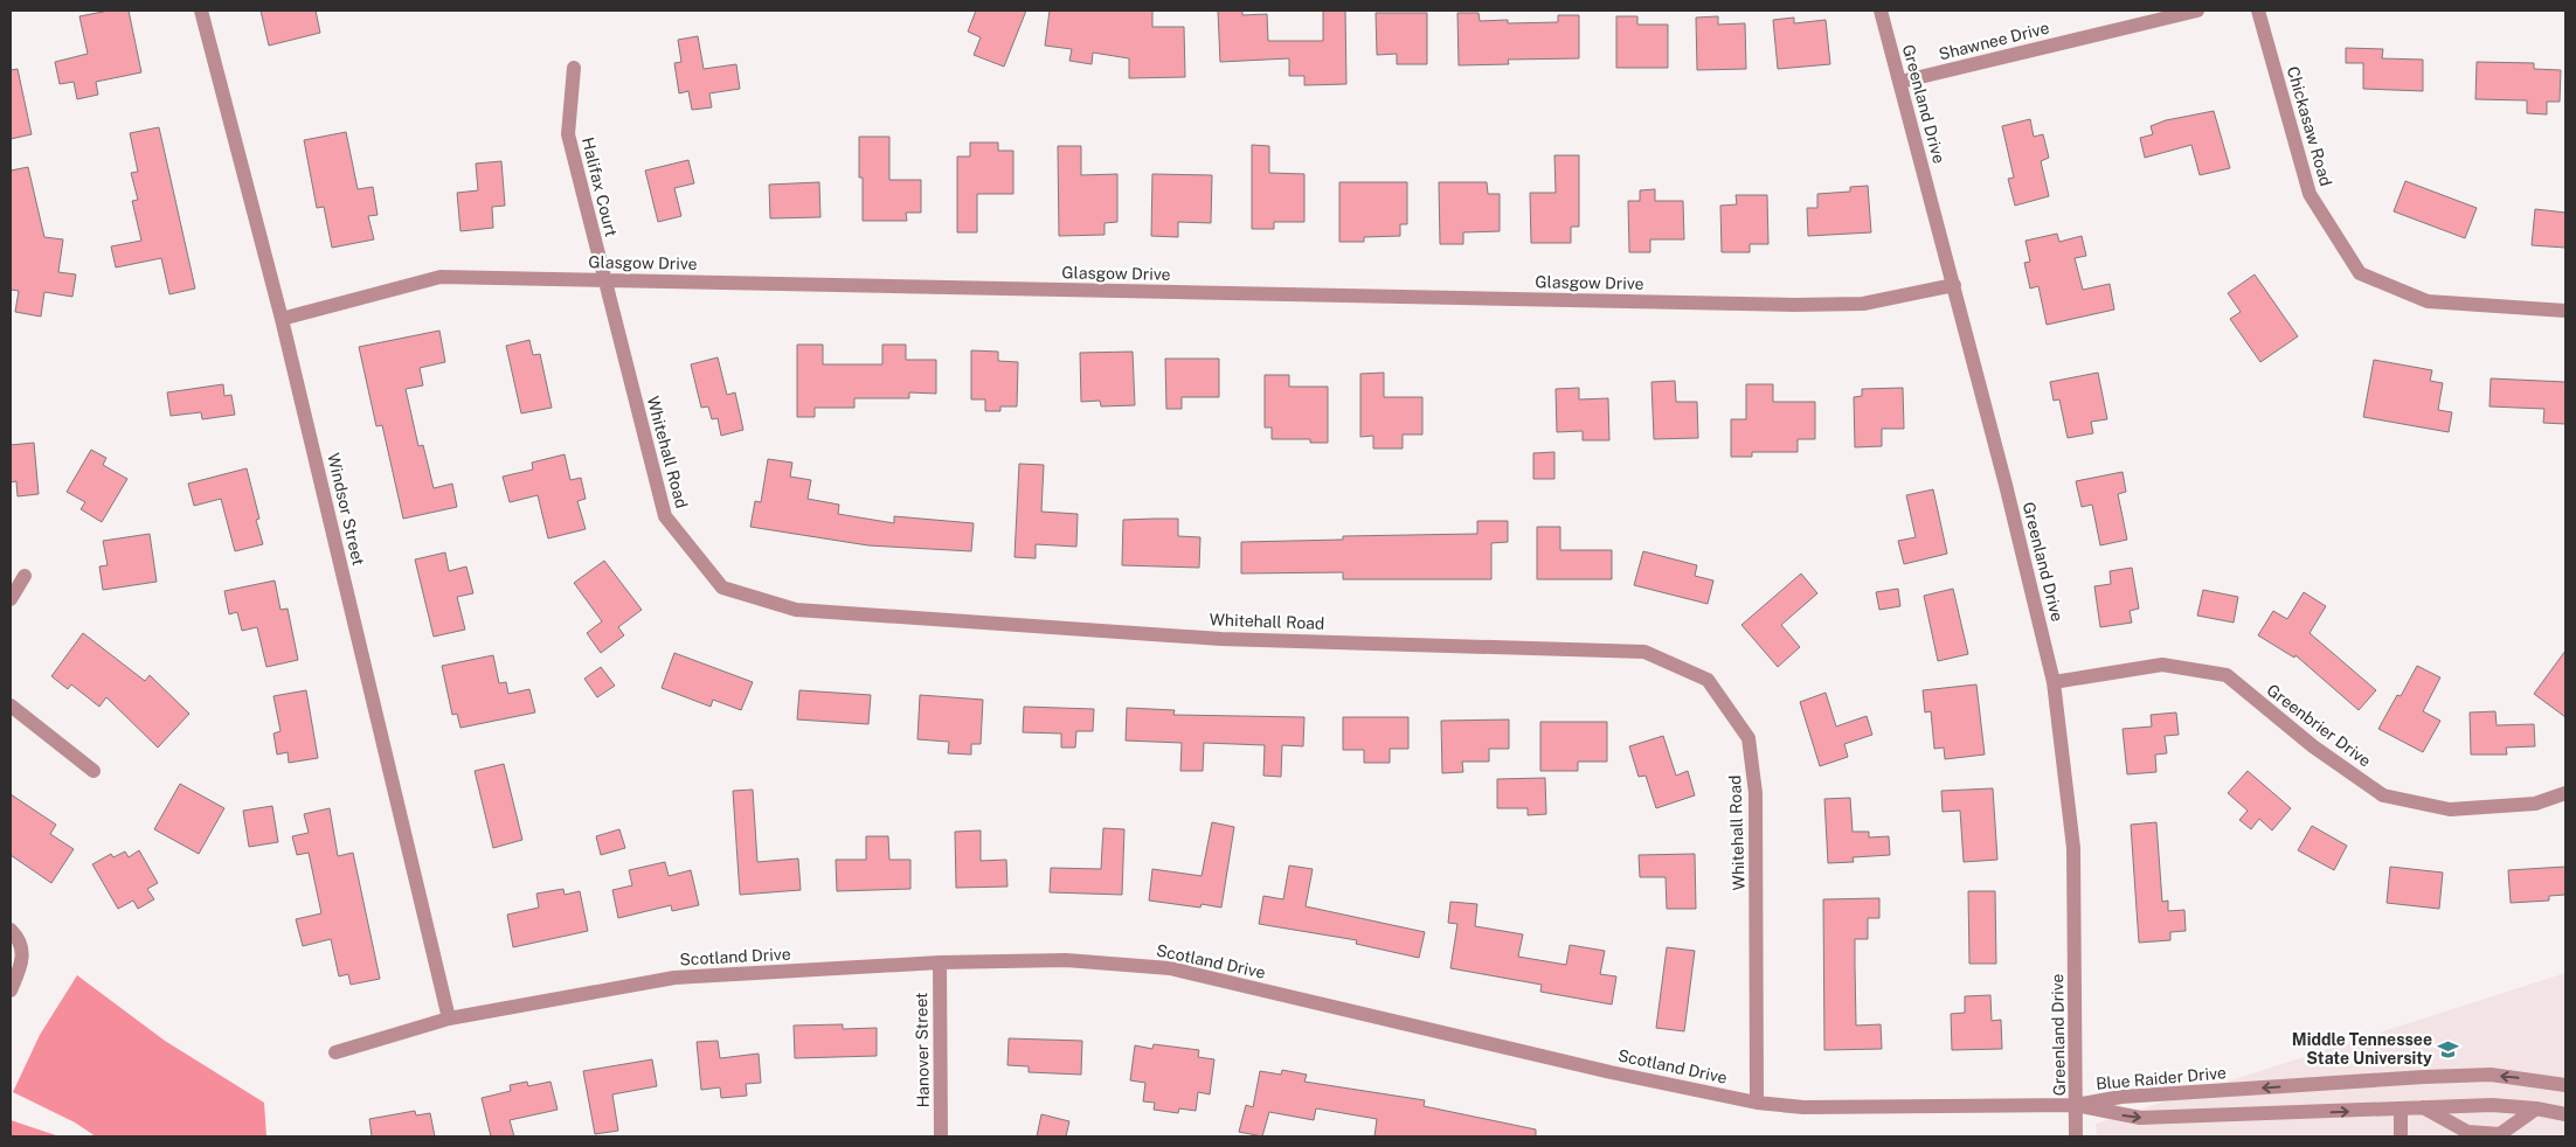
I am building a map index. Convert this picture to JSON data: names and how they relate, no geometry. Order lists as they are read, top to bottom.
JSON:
{
  "streets": {
    "street": [
      "Shawnee Drive",
      "Greenland Drive",
      "Chickasaw Road",
      "Halifax Court",
      "Glasgow Drive",
      "Whitehall Road",
      "Windsor Street",
      "Greenbrier Drive",
      "Scotland Drive",
      "Hanover Street",
      "Blue Raider Drive"
    ]
  },
  "crossings": [
    ["Shawnee Drive", "Greenland Drive"],
    ["Greenland Drive", "Glasgow Drive"],
    ["Greenland Drive", "Greenbrier Drive"],
    ["Greenland Drive", "Scotland Drive"],
    ["Greenland Drive", "Blue Raider Drive"],
    ["Halifax Court", "Glasgow Drive"],
    ["Halifax Court", "Whitehall Road"],
    ["Glasgow Drive", "Whitehall Road"],
    ["Glasgow Drive", "Windsor Street"],
    ["Whitehall Road", "Scotland Drive"],
    ["Windsor Street", "Scotland Drive"],
    ["Scotland Drive", "Hanover Street"],
    ["Scotland Drive", "Blue Raider Drive"]
  ],
  "places": {
    "school or university": ["Middle Tennessee State University"]
  }
}
